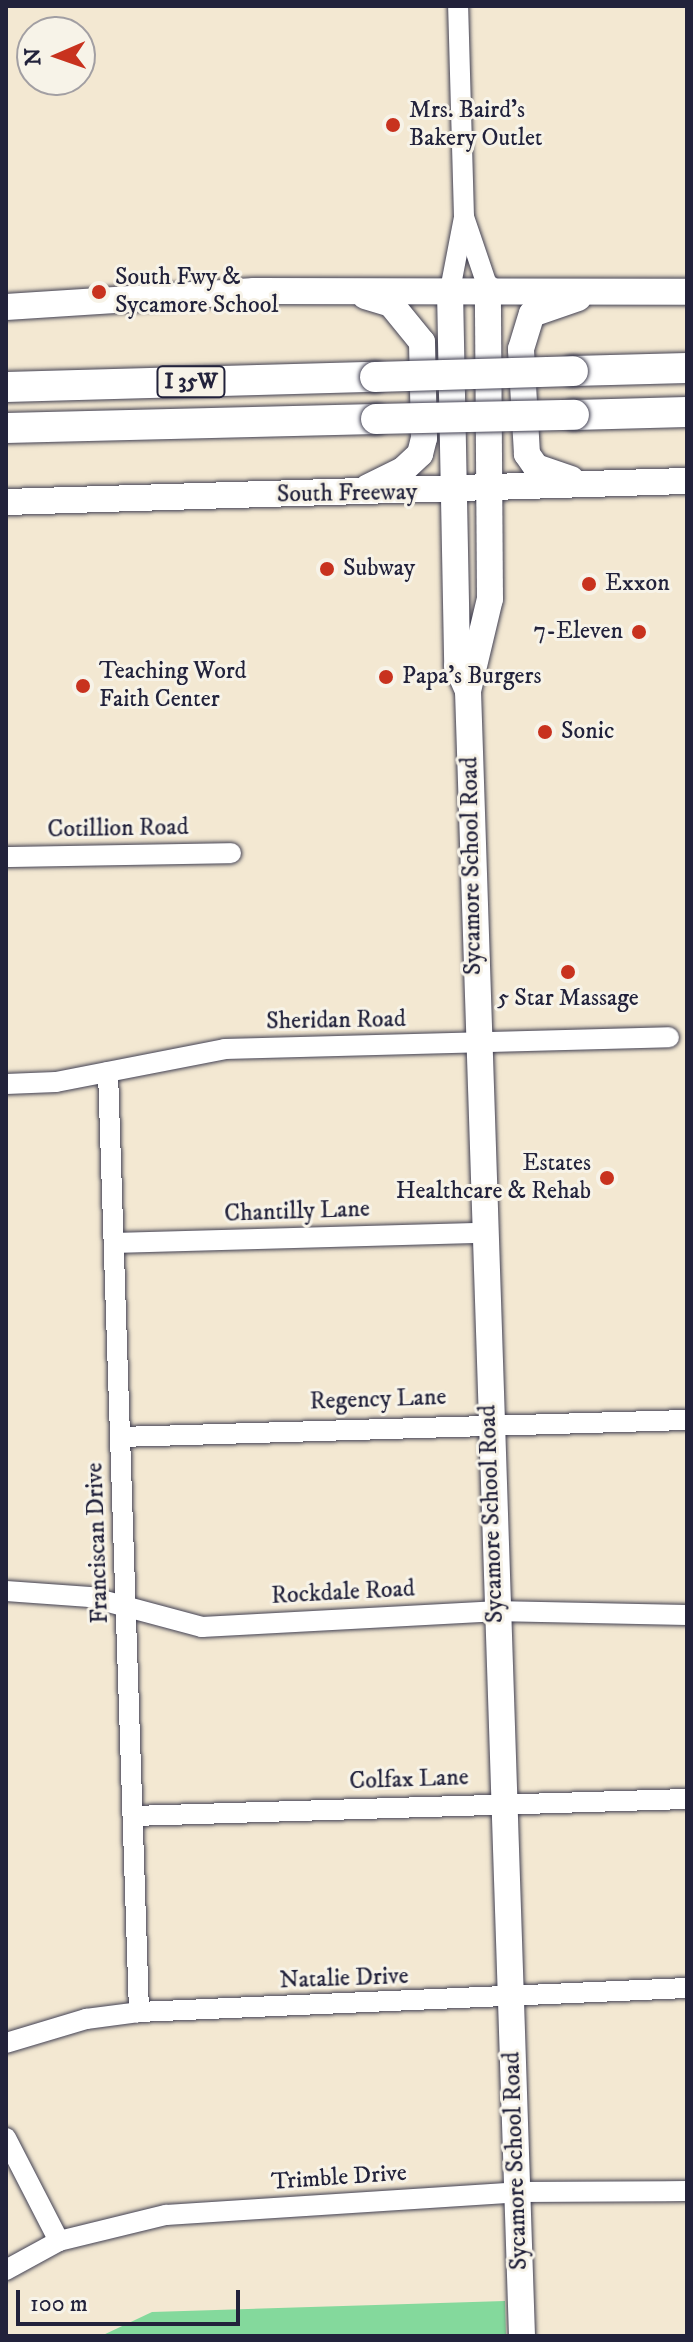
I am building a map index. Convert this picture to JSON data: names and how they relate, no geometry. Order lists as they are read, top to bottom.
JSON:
{
  "streets": {
    "highway": ["I 35W"],
    "main road": ["South Freeway", "Sycamore School Road"],
    "street": [
      "Cotillion Road",
      "Sheridan Road",
      "Chantilly Lane",
      "Regency Lane",
      "Franciscan Drive",
      "Rockdale Road",
      "Colfax Lane",
      "Natalie Drive",
      "Trimble Drive"
    ]
  },
  "crossings": [
    ["South Freeway", "Sycamore School Road"],
    ["Sycamore School Road", "Sheridan Road"],
    ["Sycamore School Road", "Chantilly Lane"],
    ["Sycamore School Road", "Regency Lane"],
    ["Sycamore School Road", "Rockdale Road"],
    ["Sycamore School Road", "Colfax Lane"],
    ["Sycamore School Road", "Natalie Drive"],
    ["Sycamore School Road", "Trimble Drive"],
    ["Sheridan Road", "Franciscan Drive"],
    ["Chantilly Lane", "Franciscan Drive"],
    ["Regency Lane", "Franciscan Drive"],
    ["Franciscan Drive", "Rockdale Road"],
    ["Franciscan Drive", "Colfax Lane"],
    ["Franciscan Drive", "Natalie Drive"]
  ],
  "places": [
    "Mrs. Baird’s Bakery Outlet",
    "South Fwy & Sycamore School",
    "Subway",
    "Exxon",
    "7-Eleven",
    "Papa's Burgers",
    "Teaching Word Faith Center",
    "Sonic",
    "5 Star Massage",
    "Estates Healthcare & Rehab"
  ],
  "scale_bar": "100 m",
  "north": "left"
}
